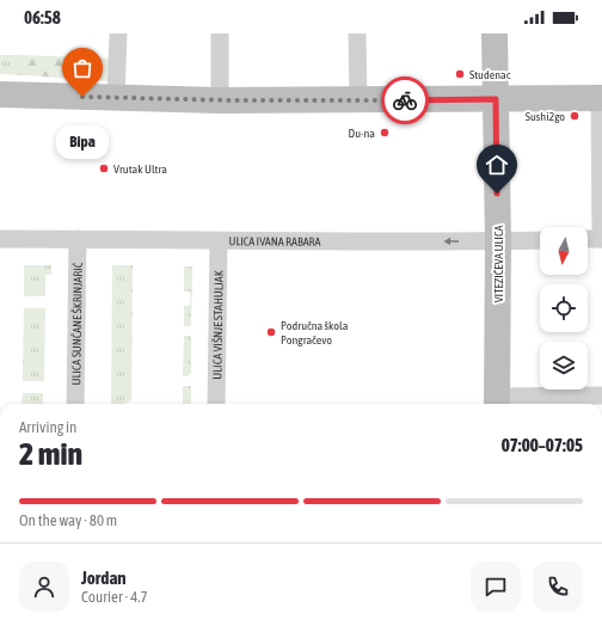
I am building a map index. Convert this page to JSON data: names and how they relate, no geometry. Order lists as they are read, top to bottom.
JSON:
{
  "streets": {
    "street": [
      "ULICA IVANA RABARA",
      "VITEZIĆEVA ULICA",
      "ULICA SUNČANE ŠKRINJARIĆ",
      "ULICA VIŠNJE STAHULJAK"
    ]
  },
  "crossings": [
    ["ULICA IVANA RABARA", "VITEZIĆEVA ULICA"],
    ["ULICA IVANA RABARA", "ULICA SUNČANE ŠKRINJARIĆ"],
    ["ULICA IVANA RABARA", "ULICA VIŠNJE STAHULJAK"]
  ],
  "places": [
    "Studenac",
    "Bipa",
    "Sushi2go",
    "Du-na",
    "Vrutak Ultra",
    "Područna škola Pongračevo"
  ],
  "north": "bottom",
  "page": {
    "status": "06:58",
    "bubble": "Bipa",
    "heading": ["2 min", "Arriving in", "07:00–07:05"],
    "panel": ["Jordan", "Courier · 4.7"],
    "bar": "On the way · 80 m"
  }
}
